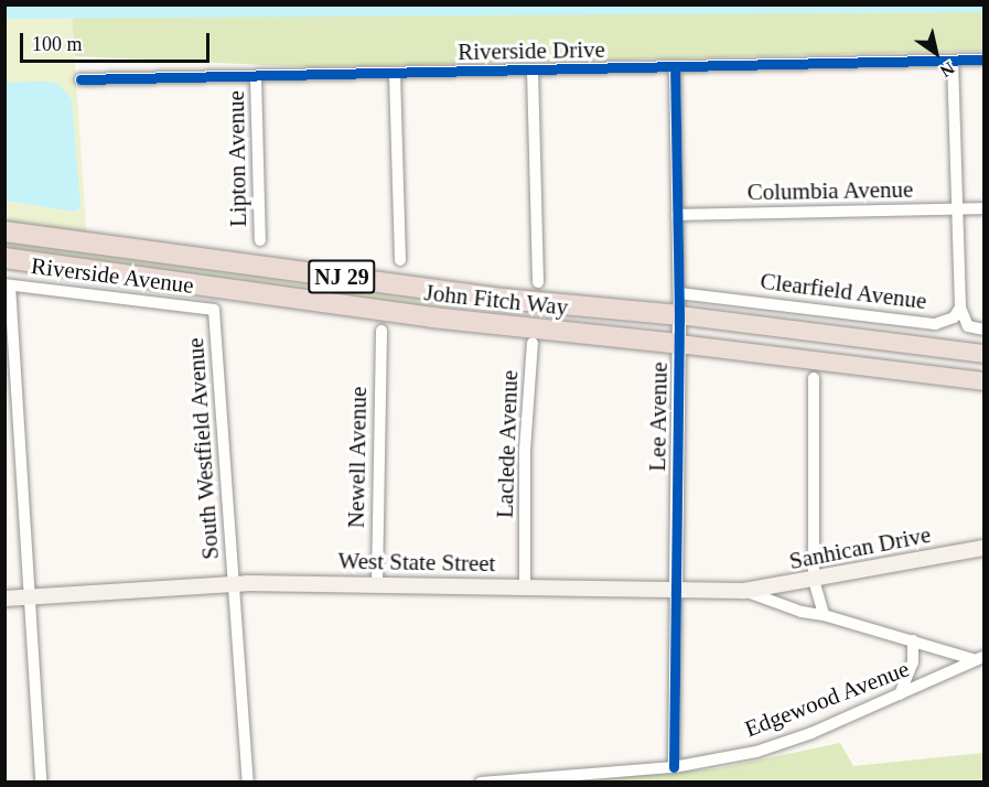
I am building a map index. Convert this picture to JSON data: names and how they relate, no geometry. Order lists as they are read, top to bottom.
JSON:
{
  "streets": {
    "highway": ["NJ 29", "John Fitch Way"],
    "main road": ["Sanhican Drive", "West State Street"],
    "street": [
      "Riverside Drive",
      "Lipton Avenue",
      "Columbia Avenue",
      "Riverside Avenue",
      "Clearfield Avenue",
      "Lee Avenue",
      "Laclede Avenue",
      "South Westfield Avenue",
      "Newell Avenue",
      "Edgewood Avenue"
    ]
  },
  "crossings": [
    ["Riverside Drive", "Lipton Avenue"],
    ["Riverside Drive", "Lee Avenue"],
    ["Columbia Avenue", "Lee Avenue"],
    ["Riverside Avenue", "South Westfield Avenue"],
    ["Clearfield Avenue", "Lee Avenue"],
    ["John Fitch Way", "Lee Avenue"],
    ["Lee Avenue", "West State Street"],
    ["Lee Avenue", "Edgewood Avenue"],
    ["Laclede Avenue", "West State Street"],
    ["South Westfield Avenue", "West State Street"],
    ["Newell Avenue", "West State Street"],
    ["Sanhican Drive", "West State Street"],
    ["West State Street", "Edgewood Avenue"]
  ],
  "scale_bar": "100 m",
  "north": "bottom right"
}
